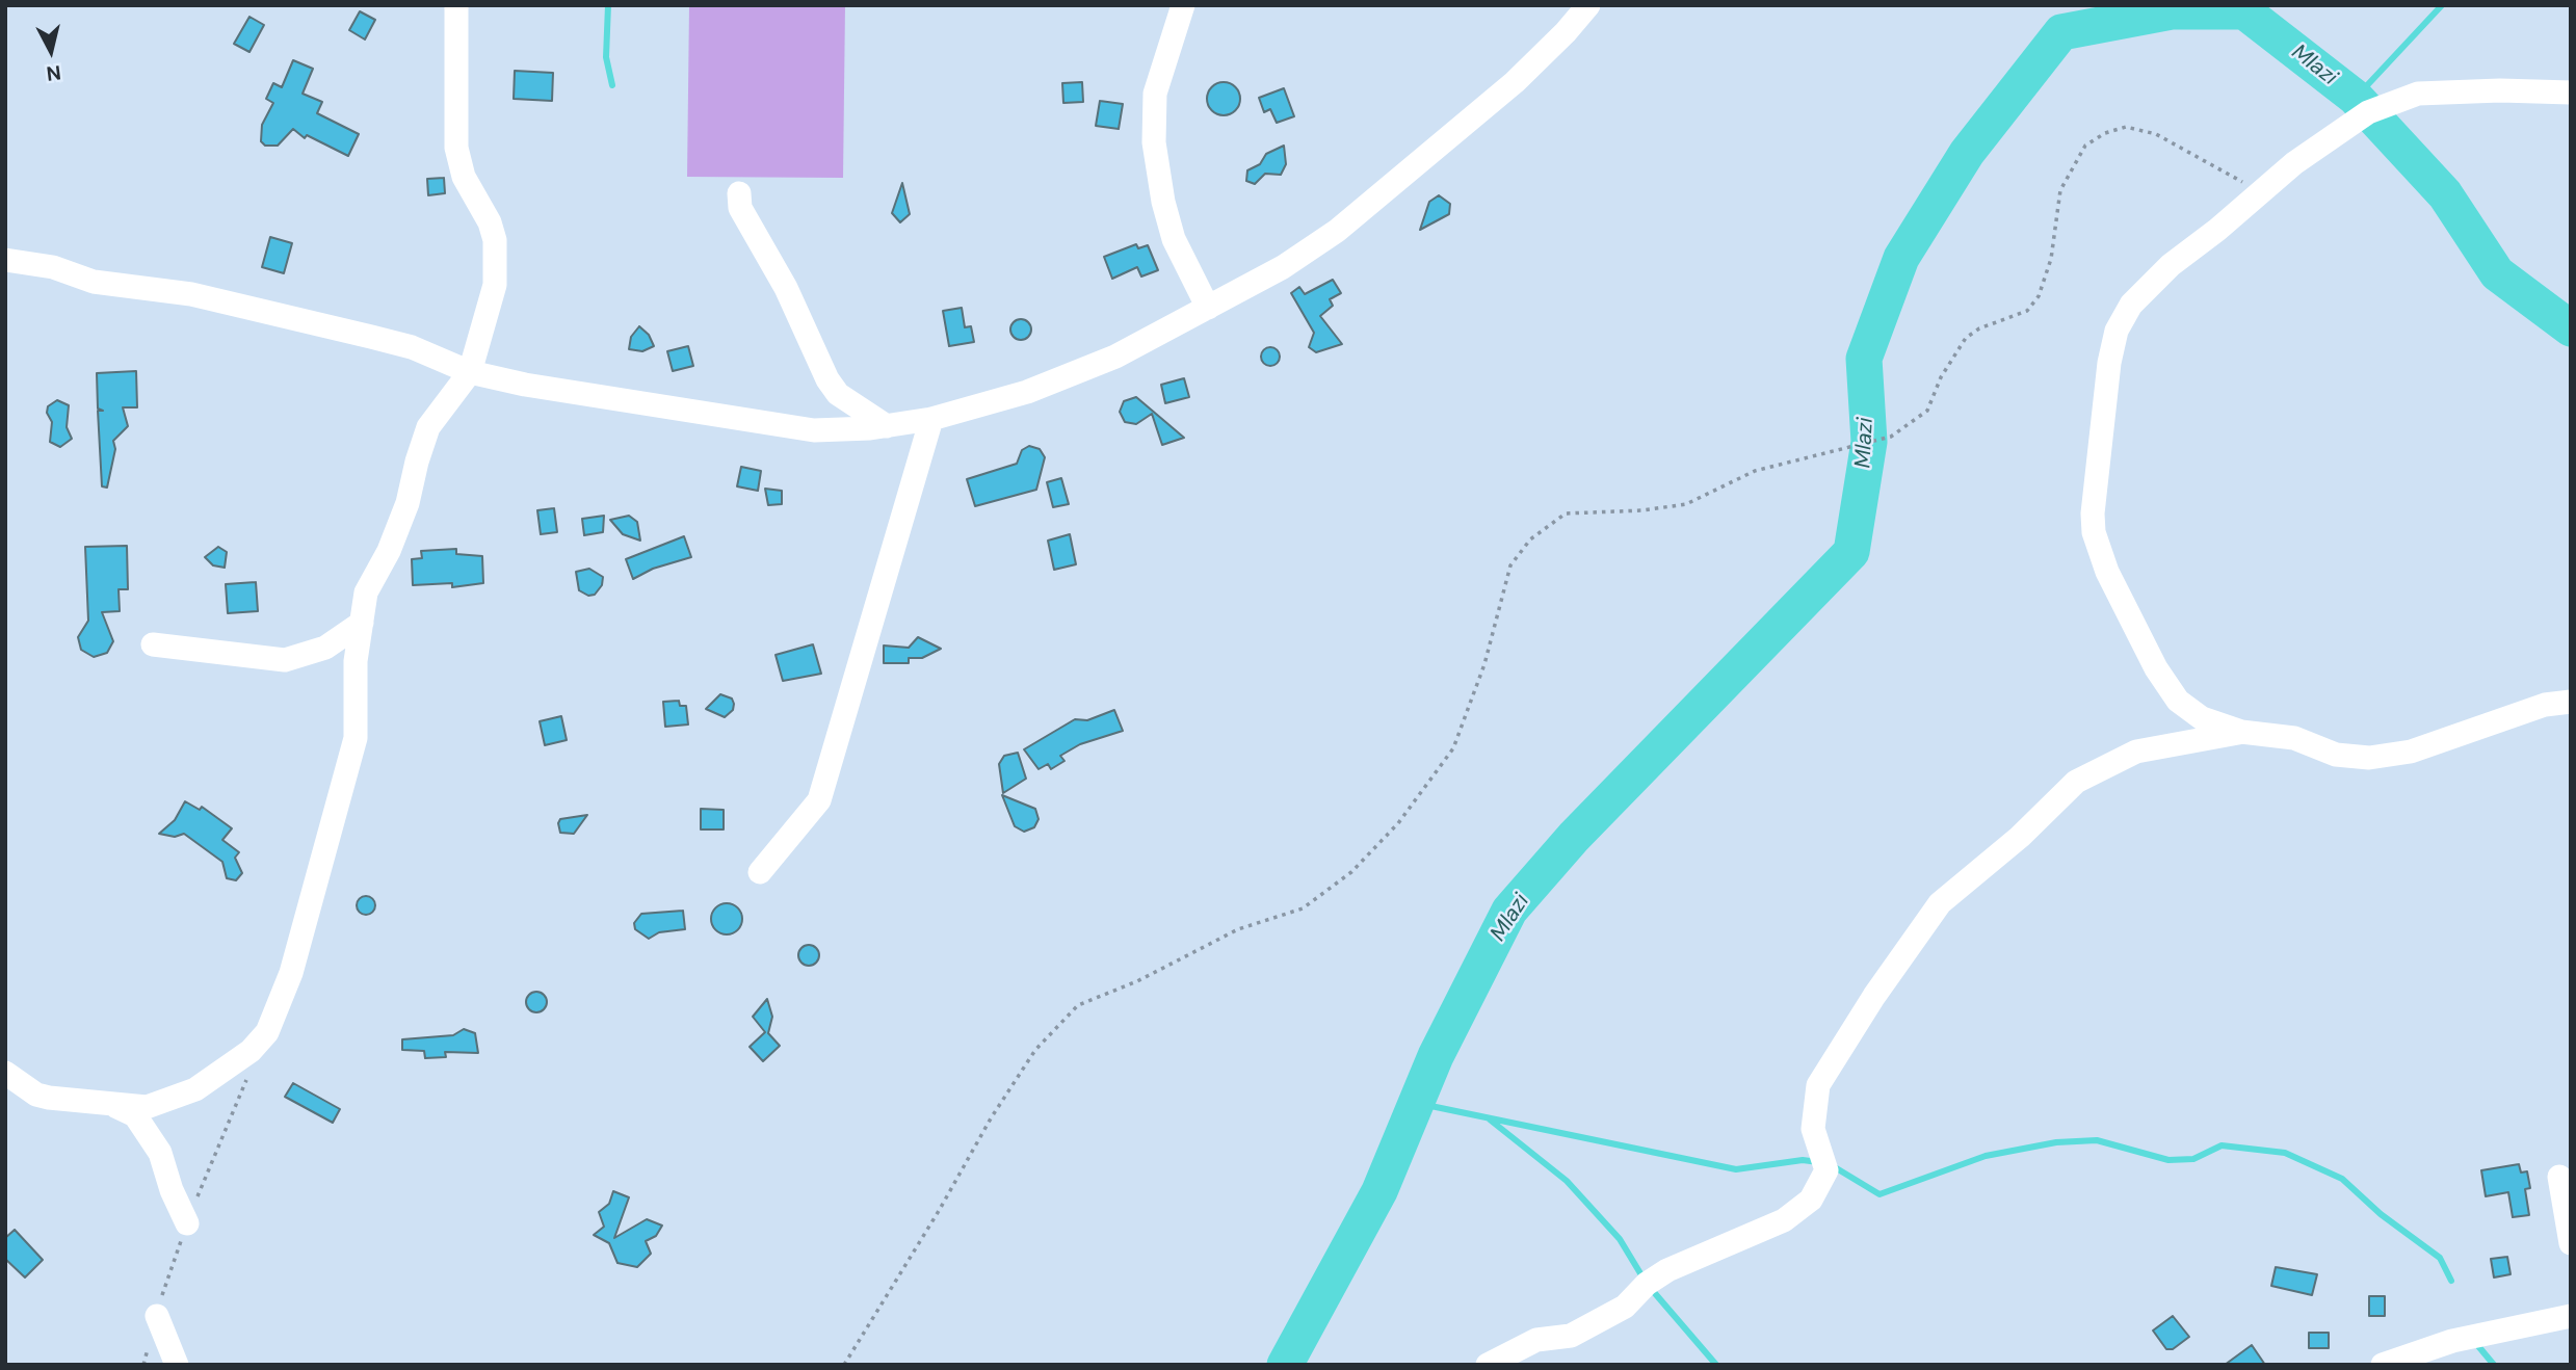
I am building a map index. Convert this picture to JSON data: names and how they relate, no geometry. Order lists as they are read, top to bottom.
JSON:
{
  "water": ["Mlazi"],
  "north": "bottom"
}
